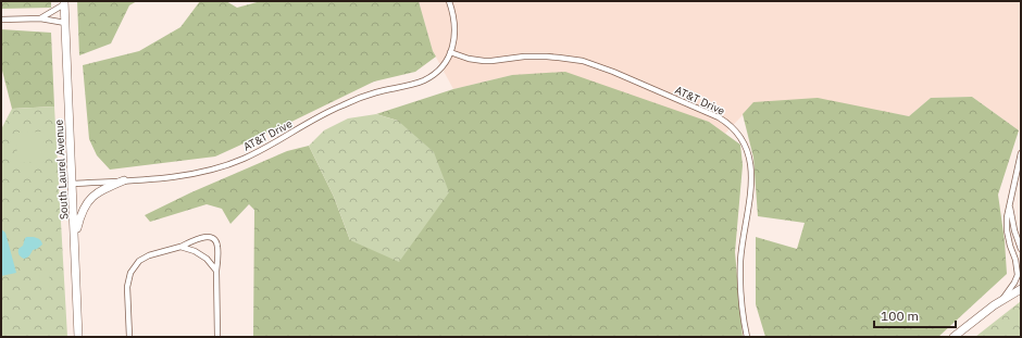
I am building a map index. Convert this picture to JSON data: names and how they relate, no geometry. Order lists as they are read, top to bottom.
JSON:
{
  "streets": {
    "main road": ["South Laurel Avenue"],
    "street": ["AT&T Drive"]
  },
  "crossings": [
    ["AT&T Drive", "South Laurel Avenue"]
  ],
  "scale_bar": "100 m"
}
